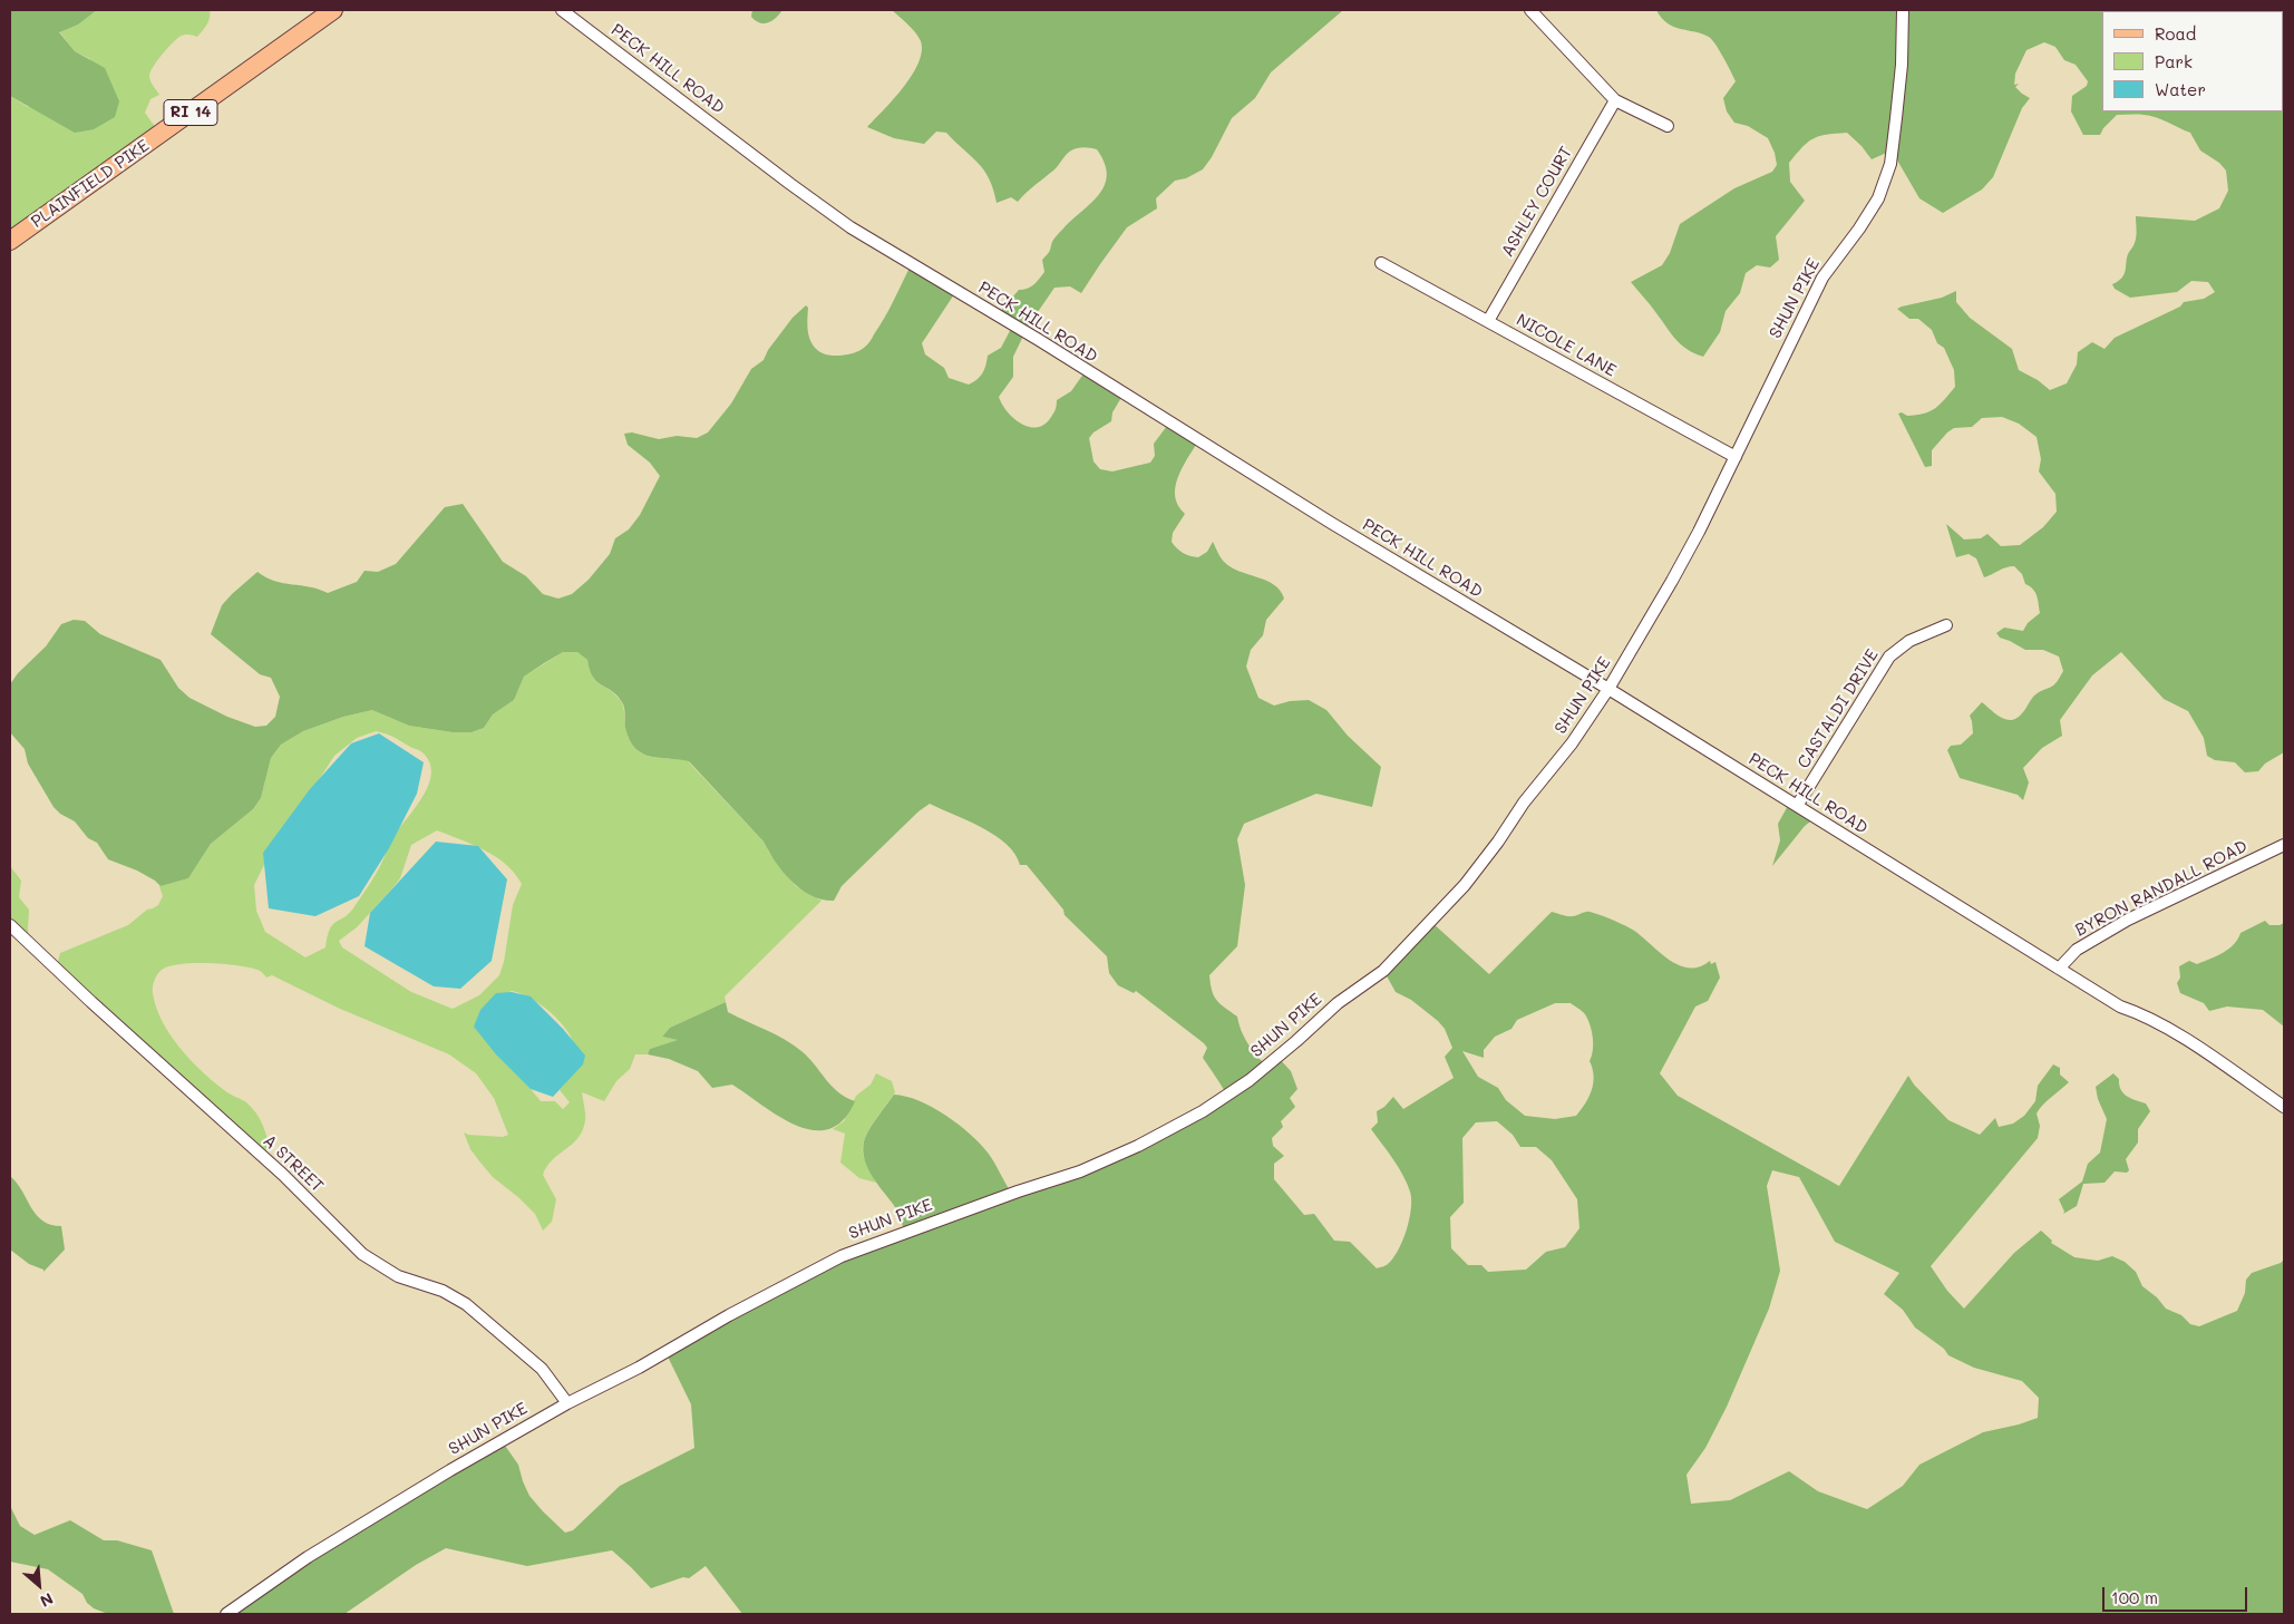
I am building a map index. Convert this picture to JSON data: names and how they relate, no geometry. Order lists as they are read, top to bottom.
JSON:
{
  "streets": {
    "main road": ["RI 14", "PLAINFIELD PIKE"],
    "street": [
      "PECK HILL ROAD",
      "ASHLEY COURT",
      "SHUN PIKE",
      "NICOLE LANE",
      "CASTALDI DRIVE",
      "BYRON RANDALL ROAD",
      "A STREET"
    ]
  },
  "crossings": [
    ["PECK HILL ROAD", "SHUN PIKE"],
    ["PECK HILL ROAD", "CASTALDI DRIVE"],
    ["PECK HILL ROAD", "BYRON RANDALL ROAD"],
    ["ASHLEY COURT", "NICOLE LANE"],
    ["SHUN PIKE", "NICOLE LANE"],
    ["SHUN PIKE", "A STREET"]
  ],
  "legend": ["Road", "Park", "Water"],
  "scale_bar": "100 m",
  "north": "bottom right"
}
